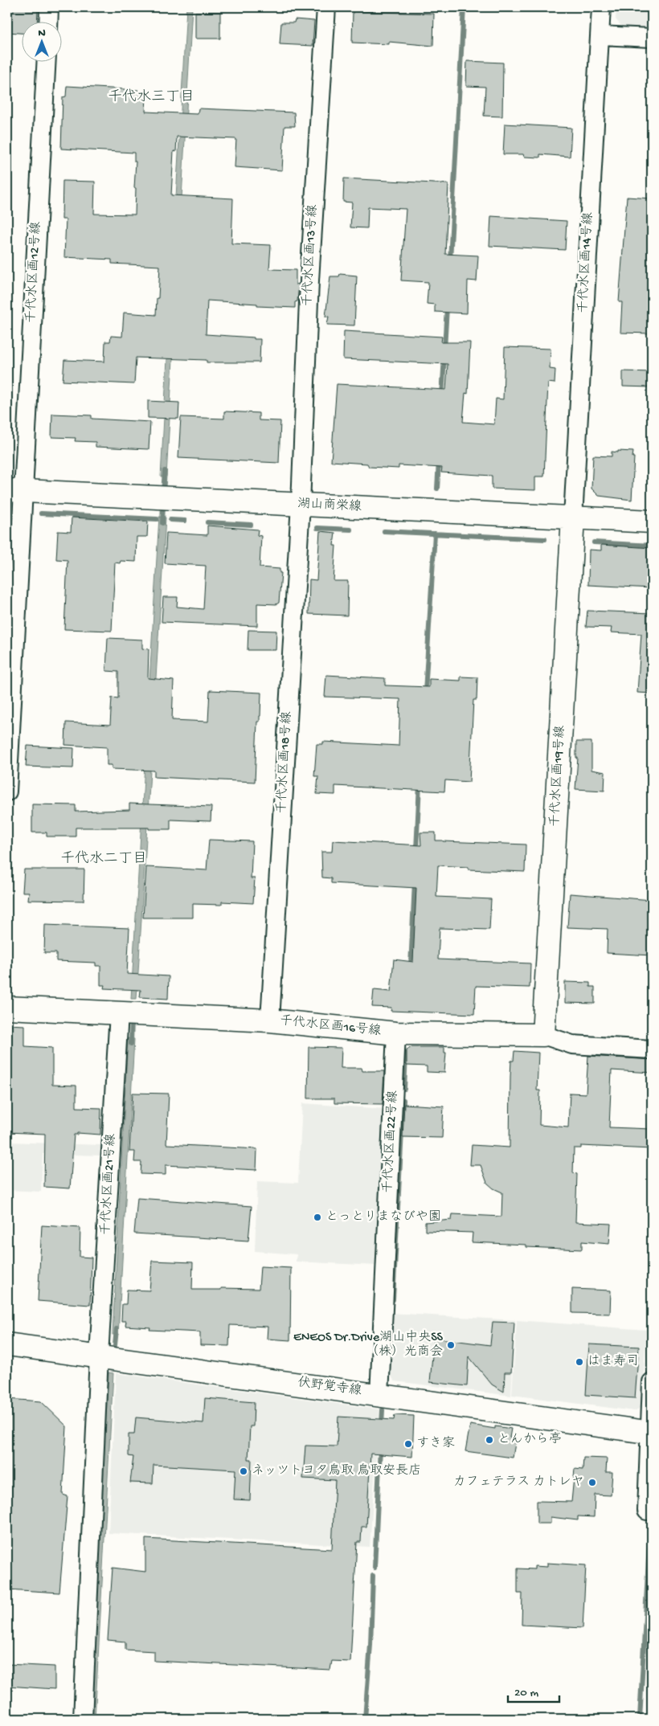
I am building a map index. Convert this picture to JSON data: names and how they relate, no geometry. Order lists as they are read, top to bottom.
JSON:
{
  "streets": {
    "street": [
      "千代水区画13号線",
      "千代水区画14号線",
      "千代水区画12号線",
      "湖山商栄線",
      "千代水区画18号線",
      "千代水区画19号線",
      "千代水区画16号線",
      "千代水区画22号線",
      "千代水区画21号線",
      "伏野覚寺線"
    ]
  },
  "crossings": [
    ["千代水区画13号線", "湖山商栄線"],
    ["千代水区画13号線", "千代水区画18号線"],
    ["千代水区画14号線", "湖山商栄線"],
    ["千代水区画14号線", "千代水区画19号線"],
    ["千代水区画12号線", "湖山商栄線"],
    ["湖山商栄線", "千代水区画18号線"],
    ["湖山商栄線", "千代水区画19号線"],
    ["千代水区画18号線", "千代水区画16号線"],
    ["千代水区画19号線", "千代水区画16号線"],
    ["千代水区画16号線", "千代水区画22号線"],
    ["千代水区画16号線", "千代水区画21号線"],
    ["千代水区画22号線", "伏野覚寺線"],
    ["千代水区画21号線", "伏野覚寺線"]
  ],
  "districts": ["千代水三丁目", "千代水二丁目"],
  "places": [
    "とっとりまなびや園",
    "ENEOS Dr.Drive湖山中央SS （株）光商会",
    "はま寿司",
    "とんから亭",
    "すき家",
    "ネッツトヨタ鳥取 鳥取安長店",
    "カフェテラス カトレヤ"
  ],
  "scale_bar": "20 m",
  "north": "top"
}
